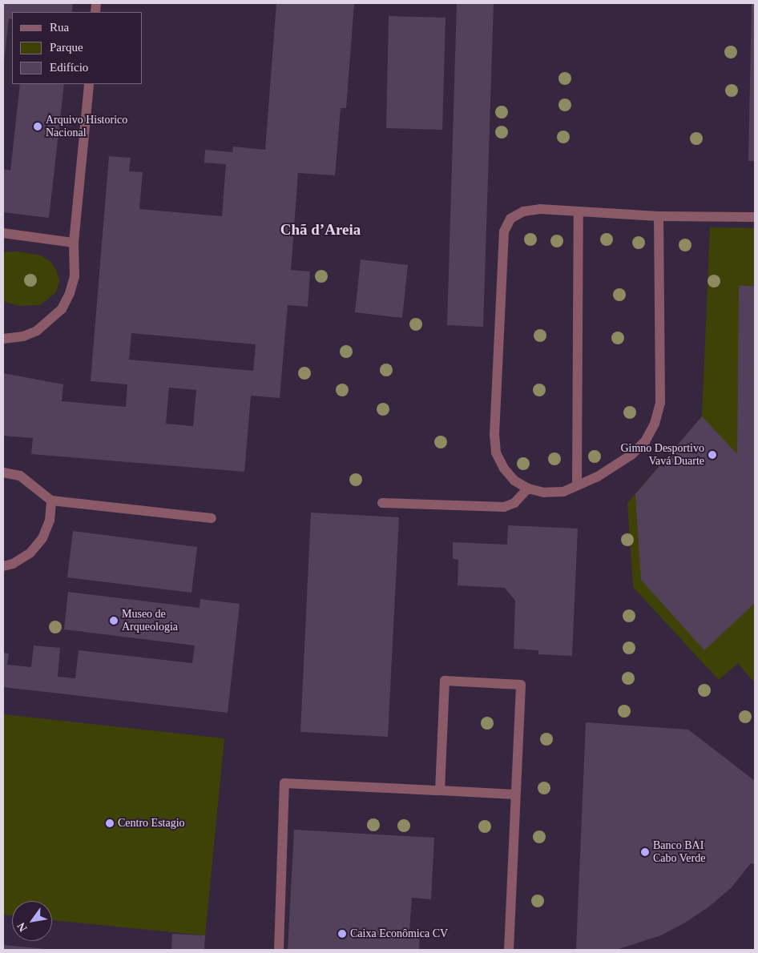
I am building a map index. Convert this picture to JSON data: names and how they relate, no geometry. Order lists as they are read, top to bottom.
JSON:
{
  "districts": ["Chã d’Areia"],
  "places": [
    "Arquivo Historico Nacional",
    "Gimno Desportivo Vavá Duarte",
    "Museo de Arqueologia",
    "Centro Estagio",
    "Banco BAI Cabo Verde",
    "Caixa Econômica CV"
  ],
  "legend": ["Rua", "Parque", "Edifício"],
  "north": "bottom left"
}
